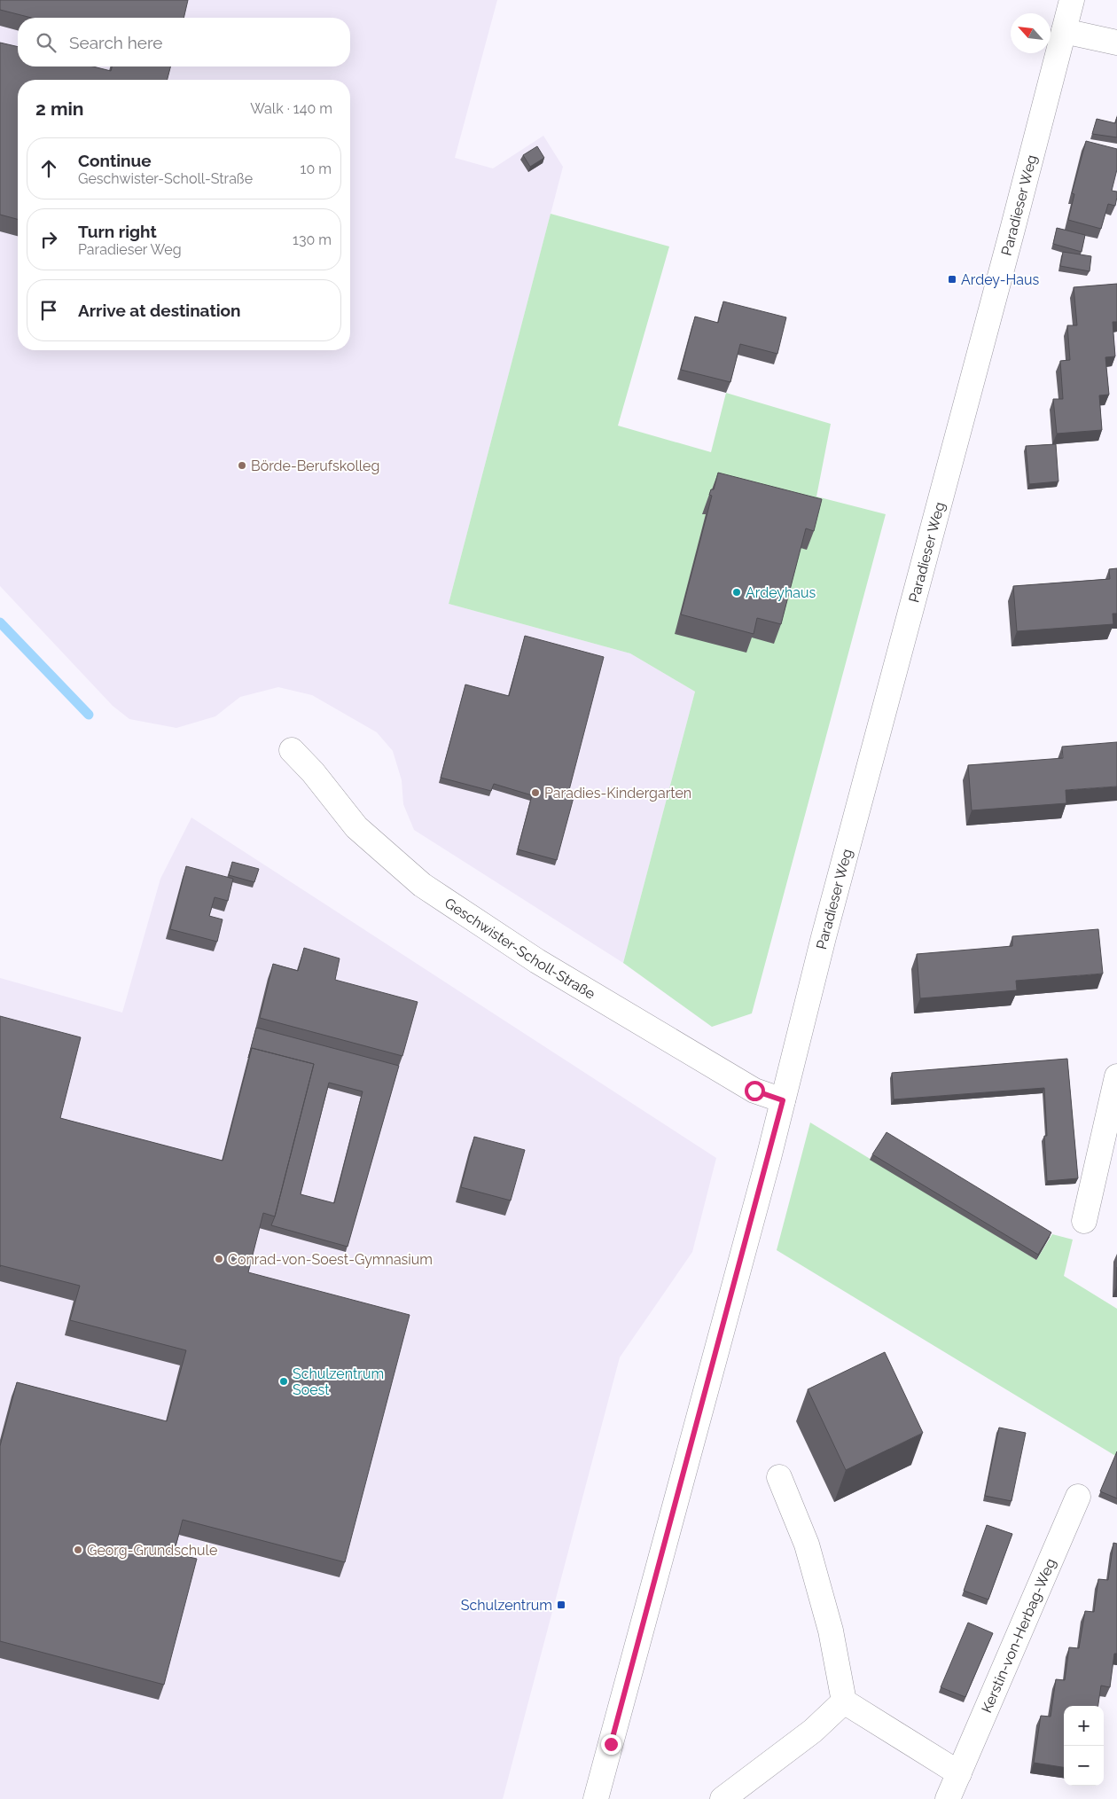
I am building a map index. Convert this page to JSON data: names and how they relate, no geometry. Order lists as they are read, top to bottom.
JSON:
{
  "streets": {
    "street": ["Paradieser Weg", "Geschwister-Scholl-Straße", "Kerstin-von-Herbag-Weg"]
  },
  "crossings": [
    ["Paradieser Weg", "Geschwister-Scholl-Straße"]
  ],
  "places": {
    "transit": ["Ardey-Haus", "Schulzentrum"],
    "other": [
      "Börde-Berufskolleg",
      "Ardeyhaus",
      "Paradies-Kindergarten",
      "Conrad-von-Soest-Gymnasium",
      "Schulzentrum Soest",
      "Georg-Grundschule"
    ]
  },
  "north": "top left",
  "page": {
    "search": "Search here",
    "heading": ["2 min", "Walk · 140 m"],
    "list": [
      ["Continue", "Geschwister-Scholl-Straße", "10 m"],
      ["Turn right", "Paradieser Weg", "130 m"],
      "Arrive at destination"
    ],
    "map_buttons": ["+", "−"]
  }
}
